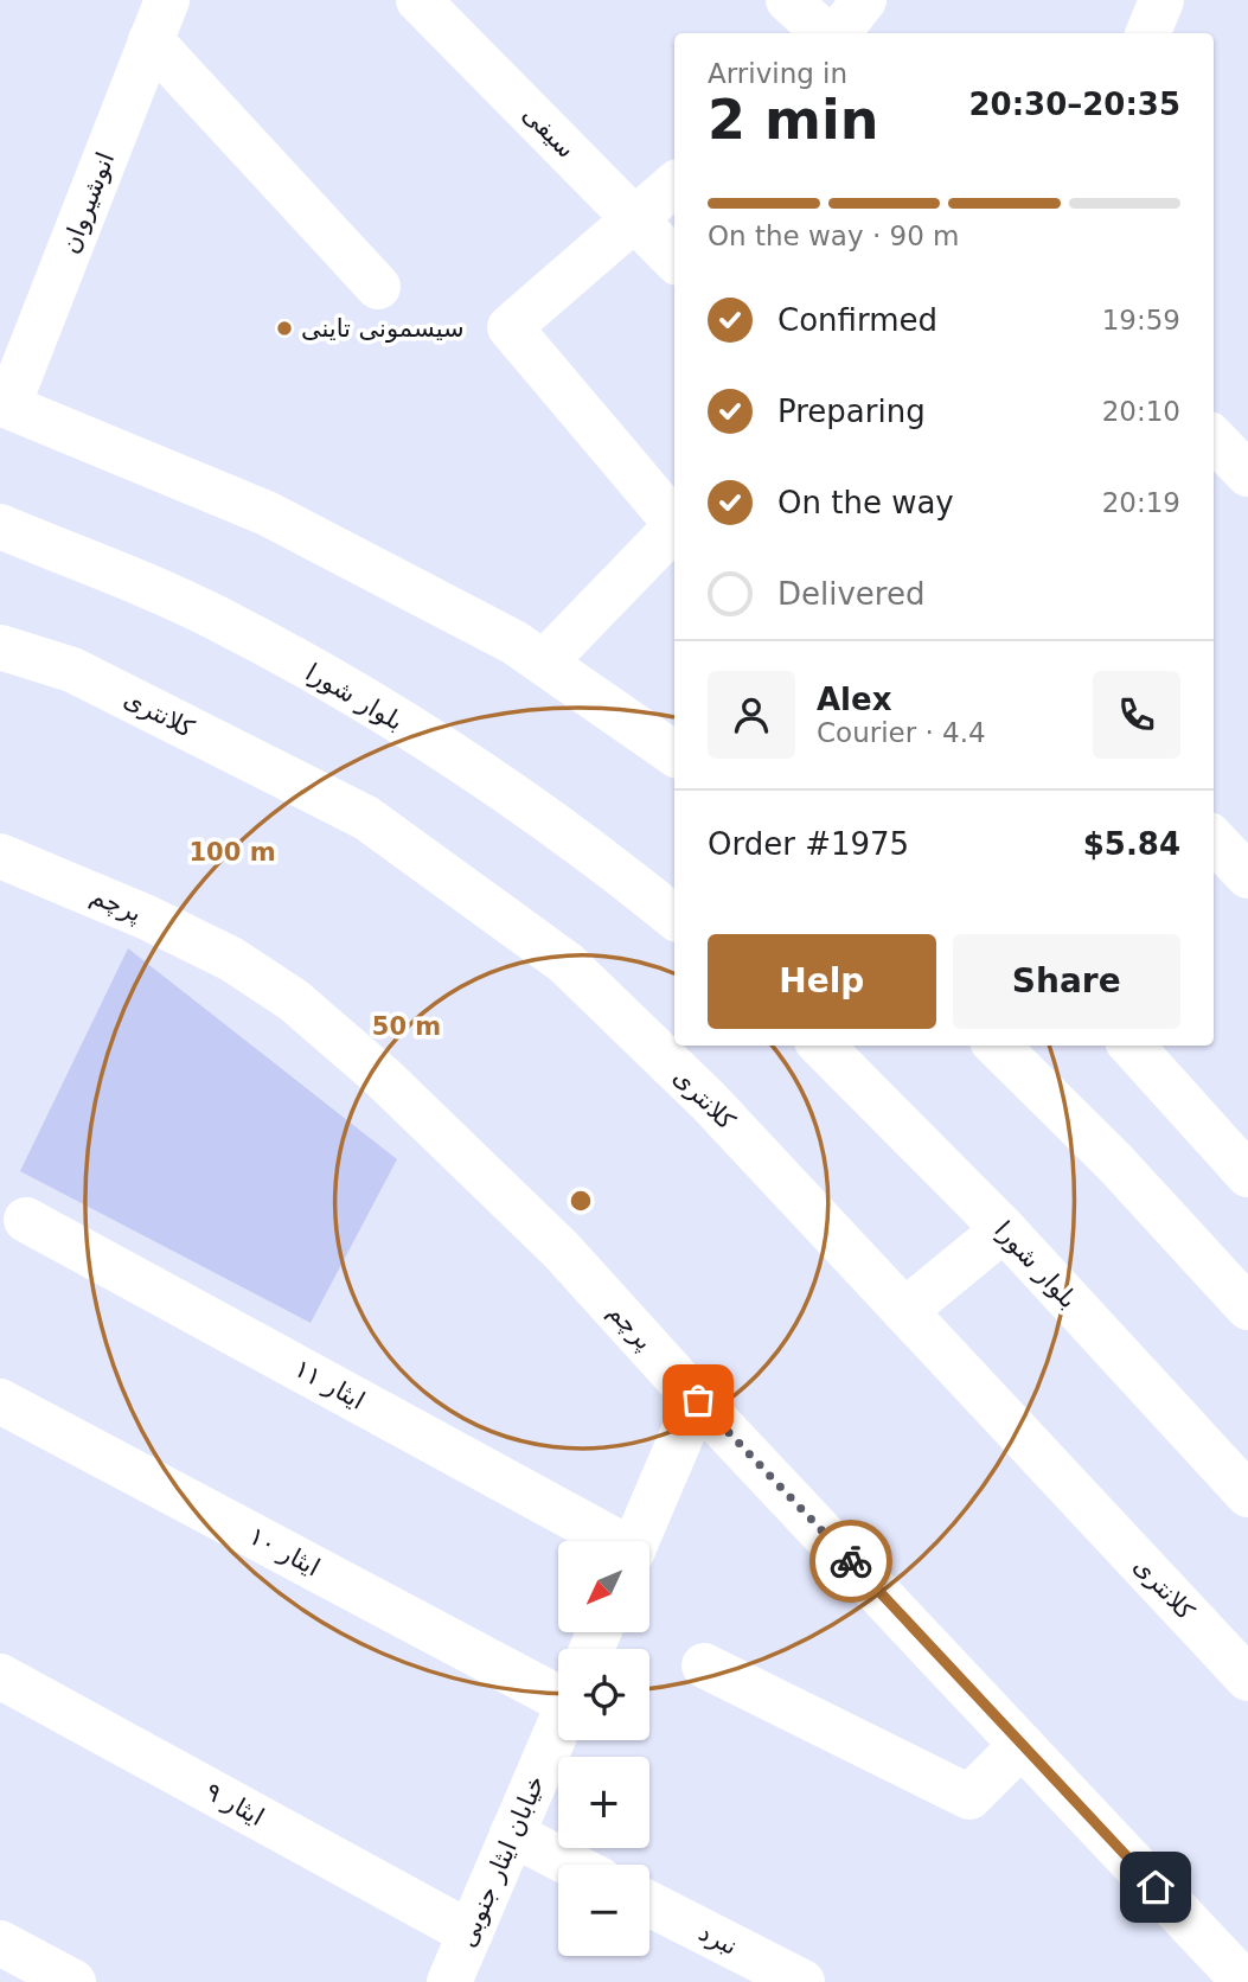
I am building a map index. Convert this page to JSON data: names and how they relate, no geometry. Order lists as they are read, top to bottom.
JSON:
{
  "streets": {
    "street": [
      "سیفی",
      "انوشیروان",
      "بلوار شورا",
      "کلانتری",
      "پرچم",
      "ایثار ۱۱",
      "ایثار ۱۰",
      "ایثار ۹",
      "خیابان ایثار جنوبی",
      "نبرد"
    ]
  },
  "crossings": [
    ["ایثار ۹", "خیابان ایثار جنوبی"]
  ],
  "places": ["سیسمونی تاینی"],
  "north": "bottom left",
  "page": {
    "heading": ["2 min", "Arriving in", "20:30–20:35"],
    "panel": [
      "Alex",
      "Courier · 4.4",
      "Order #1975",
      "$5.84"
    ],
    "bar": "On the way · 90 m",
    "list": [
      ["Confirmed", "19:59"],
      ["Preparing", "20:10"],
      ["On the way", "20:19"],
      "Delivered"
    ],
    "buttons": ["Help", "Share"],
    "map_buttons": ["+", "−"]
  },
  "rings": ["100 m", "50 m"]
}
